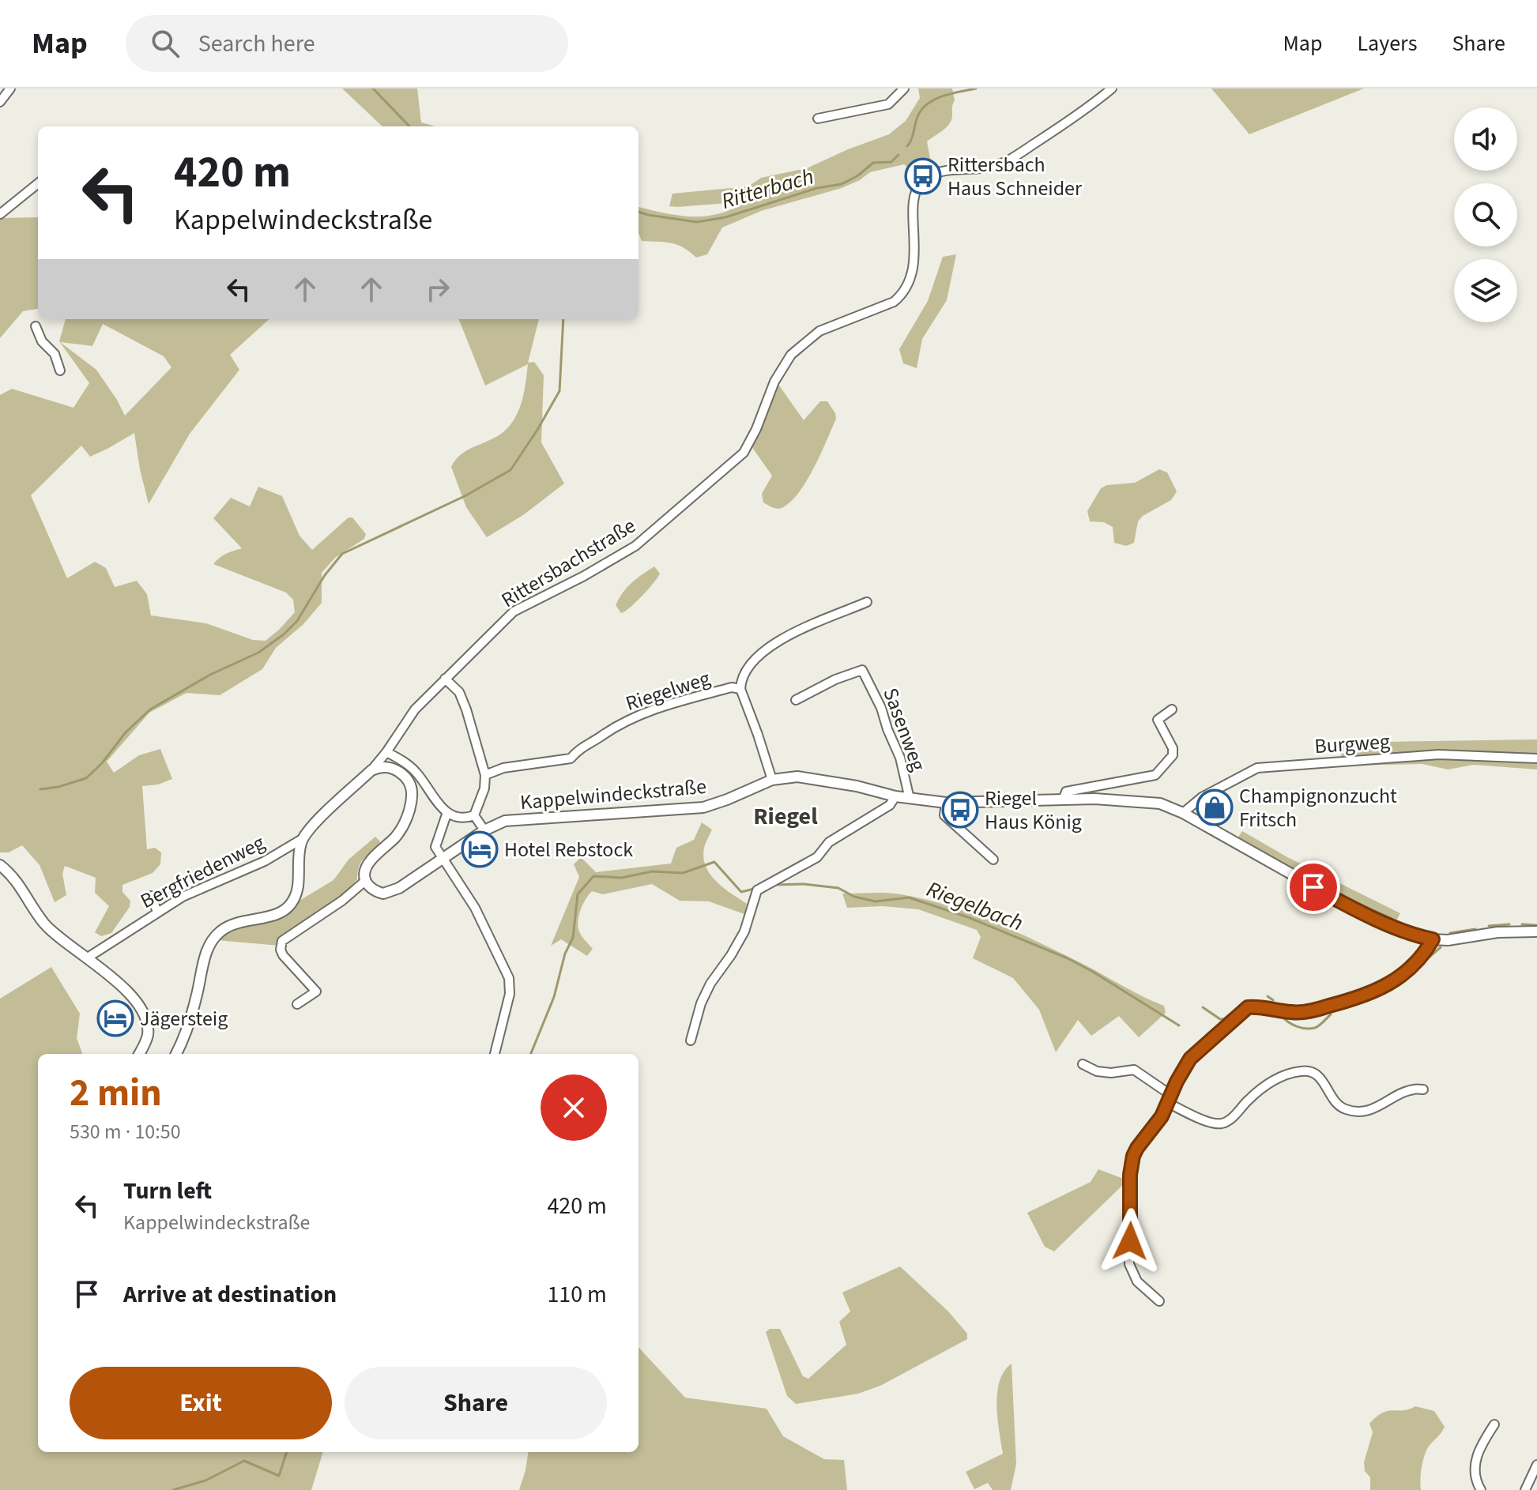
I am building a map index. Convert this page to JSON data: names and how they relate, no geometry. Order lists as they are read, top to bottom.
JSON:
{
  "streets": {
    "street": [
      "Rittersbachstraße",
      "Riegelweg",
      "Sasenweg",
      "Burgweg",
      "Kappelwindeckstraße",
      "Bergfriedenweg"
    ]
  },
  "crossings": [
    ["Riegelweg", "Kappelwindeckstraße"],
    ["Sasenweg", "Kappelwindeckstraße"],
    ["Burgweg", "Kappelwindeckstraße"]
  ],
  "districts": ["Riegel"],
  "water": ["Ritterbach", "Riegelbach"],
  "places": {
    "bus stop": ["Rittersbach Haus Schneider", "Riegel Haus König"],
    "shop": ["Champignonzucht Fritsch"],
    "hotel": ["Hotel Rebstock", "Jägersteig"]
  },
  "page": {
    "header": "Map",
    "search": "Search here",
    "nav": ["Map", "Layers", "Share"],
    "turn": ["420 m", "Kappelwindeckstraße"],
    "heading": ["2 min", "530 m · 10:50"],
    "list": [
      {
        "name": "Turn left",
        "note": "Kappelwindeckstraße",
        "value": "420 m"
      },
      {
        "name": "Arrive at destination",
        "value": "110 m"
      }
    ],
    "buttons": ["Exit", "Share"]
  }
}
